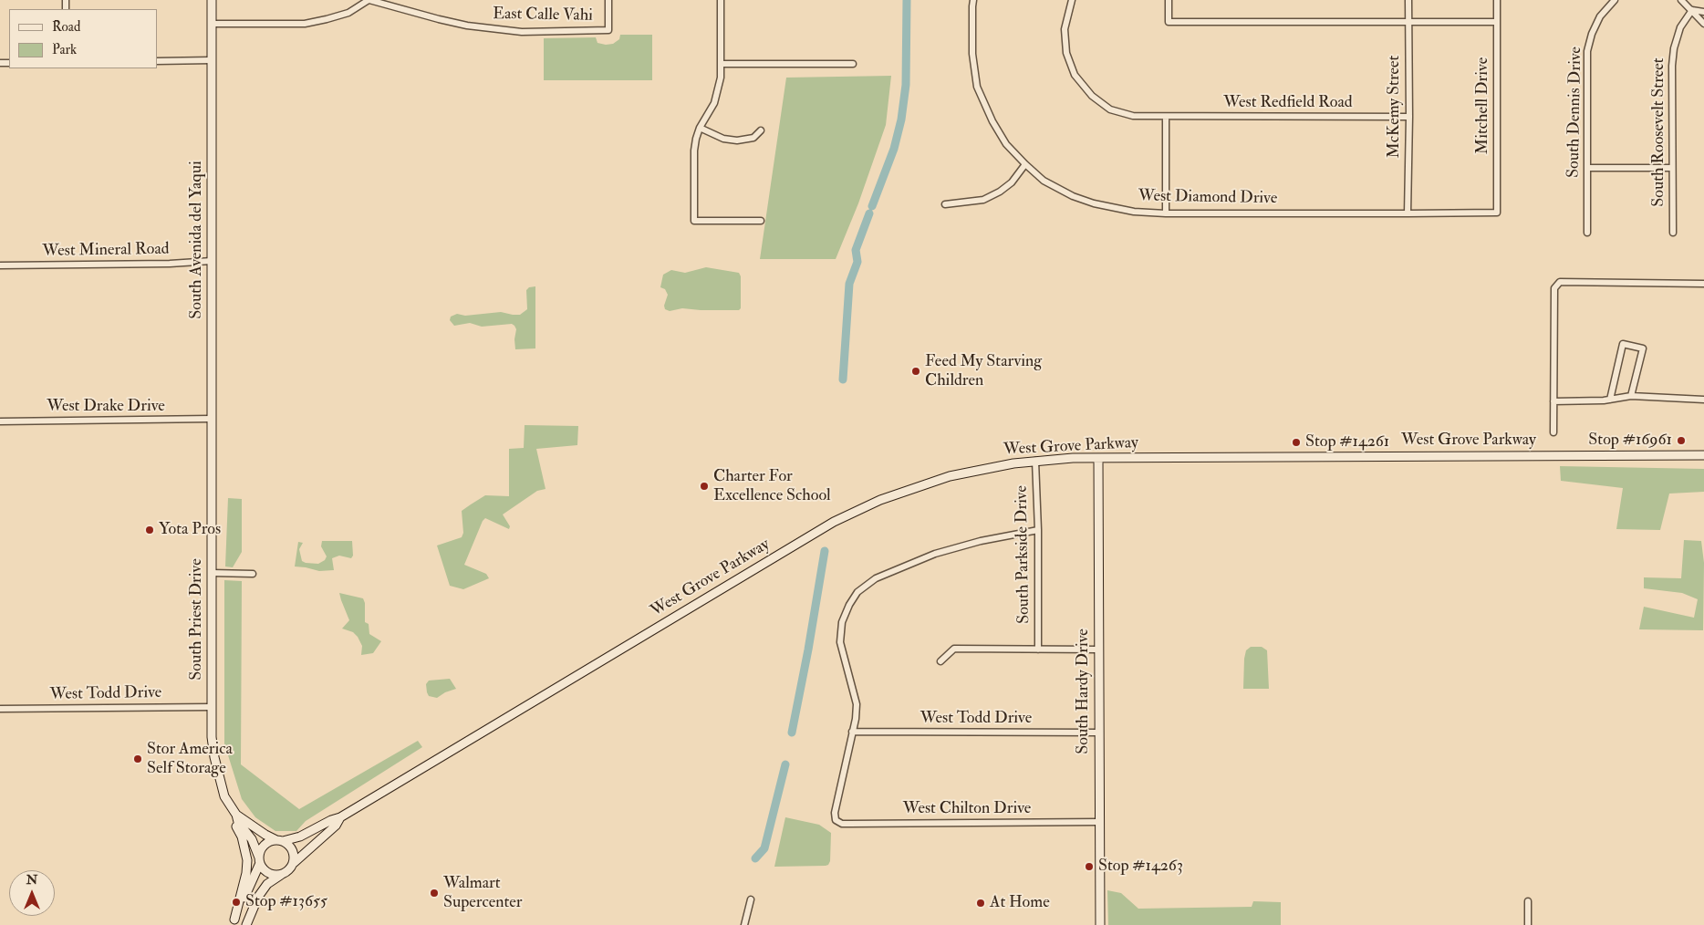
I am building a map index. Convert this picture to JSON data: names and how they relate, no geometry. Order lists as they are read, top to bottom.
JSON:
{
  "streets": {
    "street": [
      "East Calle Vahi",
      "West Redfield Road",
      "Mitchell Drive",
      "McKemy Street",
      "South Dennis Drive",
      "South Roosevelt Street",
      "West Diamond Drive",
      "South Avenida del Yaqui",
      "West Mineral Road",
      "West Drake Drive",
      "West Grove Parkway",
      "South Parkside Drive",
      "South Priest Drive",
      "South Hardy Drive",
      "West Todd Drive",
      "West Chilton Drive"
    ]
  },
  "crossings": [
    ["West Redfield Road", "McKemy Street"],
    ["Mitchell Drive", "West Diamond Drive"],
    ["McKemy Street", "West Diamond Drive"],
    ["South Avenida del Yaqui", "West Mineral Road"],
    ["South Avenida del Yaqui", "West Drake Drive"],
    ["South Avenida del Yaqui", "South Priest Drive"],
    ["West Drake Drive", "South Priest Drive"],
    ["West Grove Parkway", "South Parkside Drive"],
    ["West Grove Parkway", "South Priest Drive"],
    ["West Grove Parkway", "South Hardy Drive"],
    ["South Priest Drive", "West Todd Drive"],
    ["South Hardy Drive", "West Todd Drive"],
    ["South Hardy Drive", "West Chilton Drive"],
    ["West Todd Drive", "West Chilton Drive"]
  ],
  "places": [
    "Feed My Starving Children",
    "Stop #16961",
    "Stop #14261",
    "Charter For Excellence School",
    "Yota Pros",
    "Stor America Self Storage",
    "Stop #14263",
    "Walmart Supercenter",
    "Stop #13655",
    "At Home"
  ],
  "legend": ["Road", "Park"],
  "north": "top"
}
